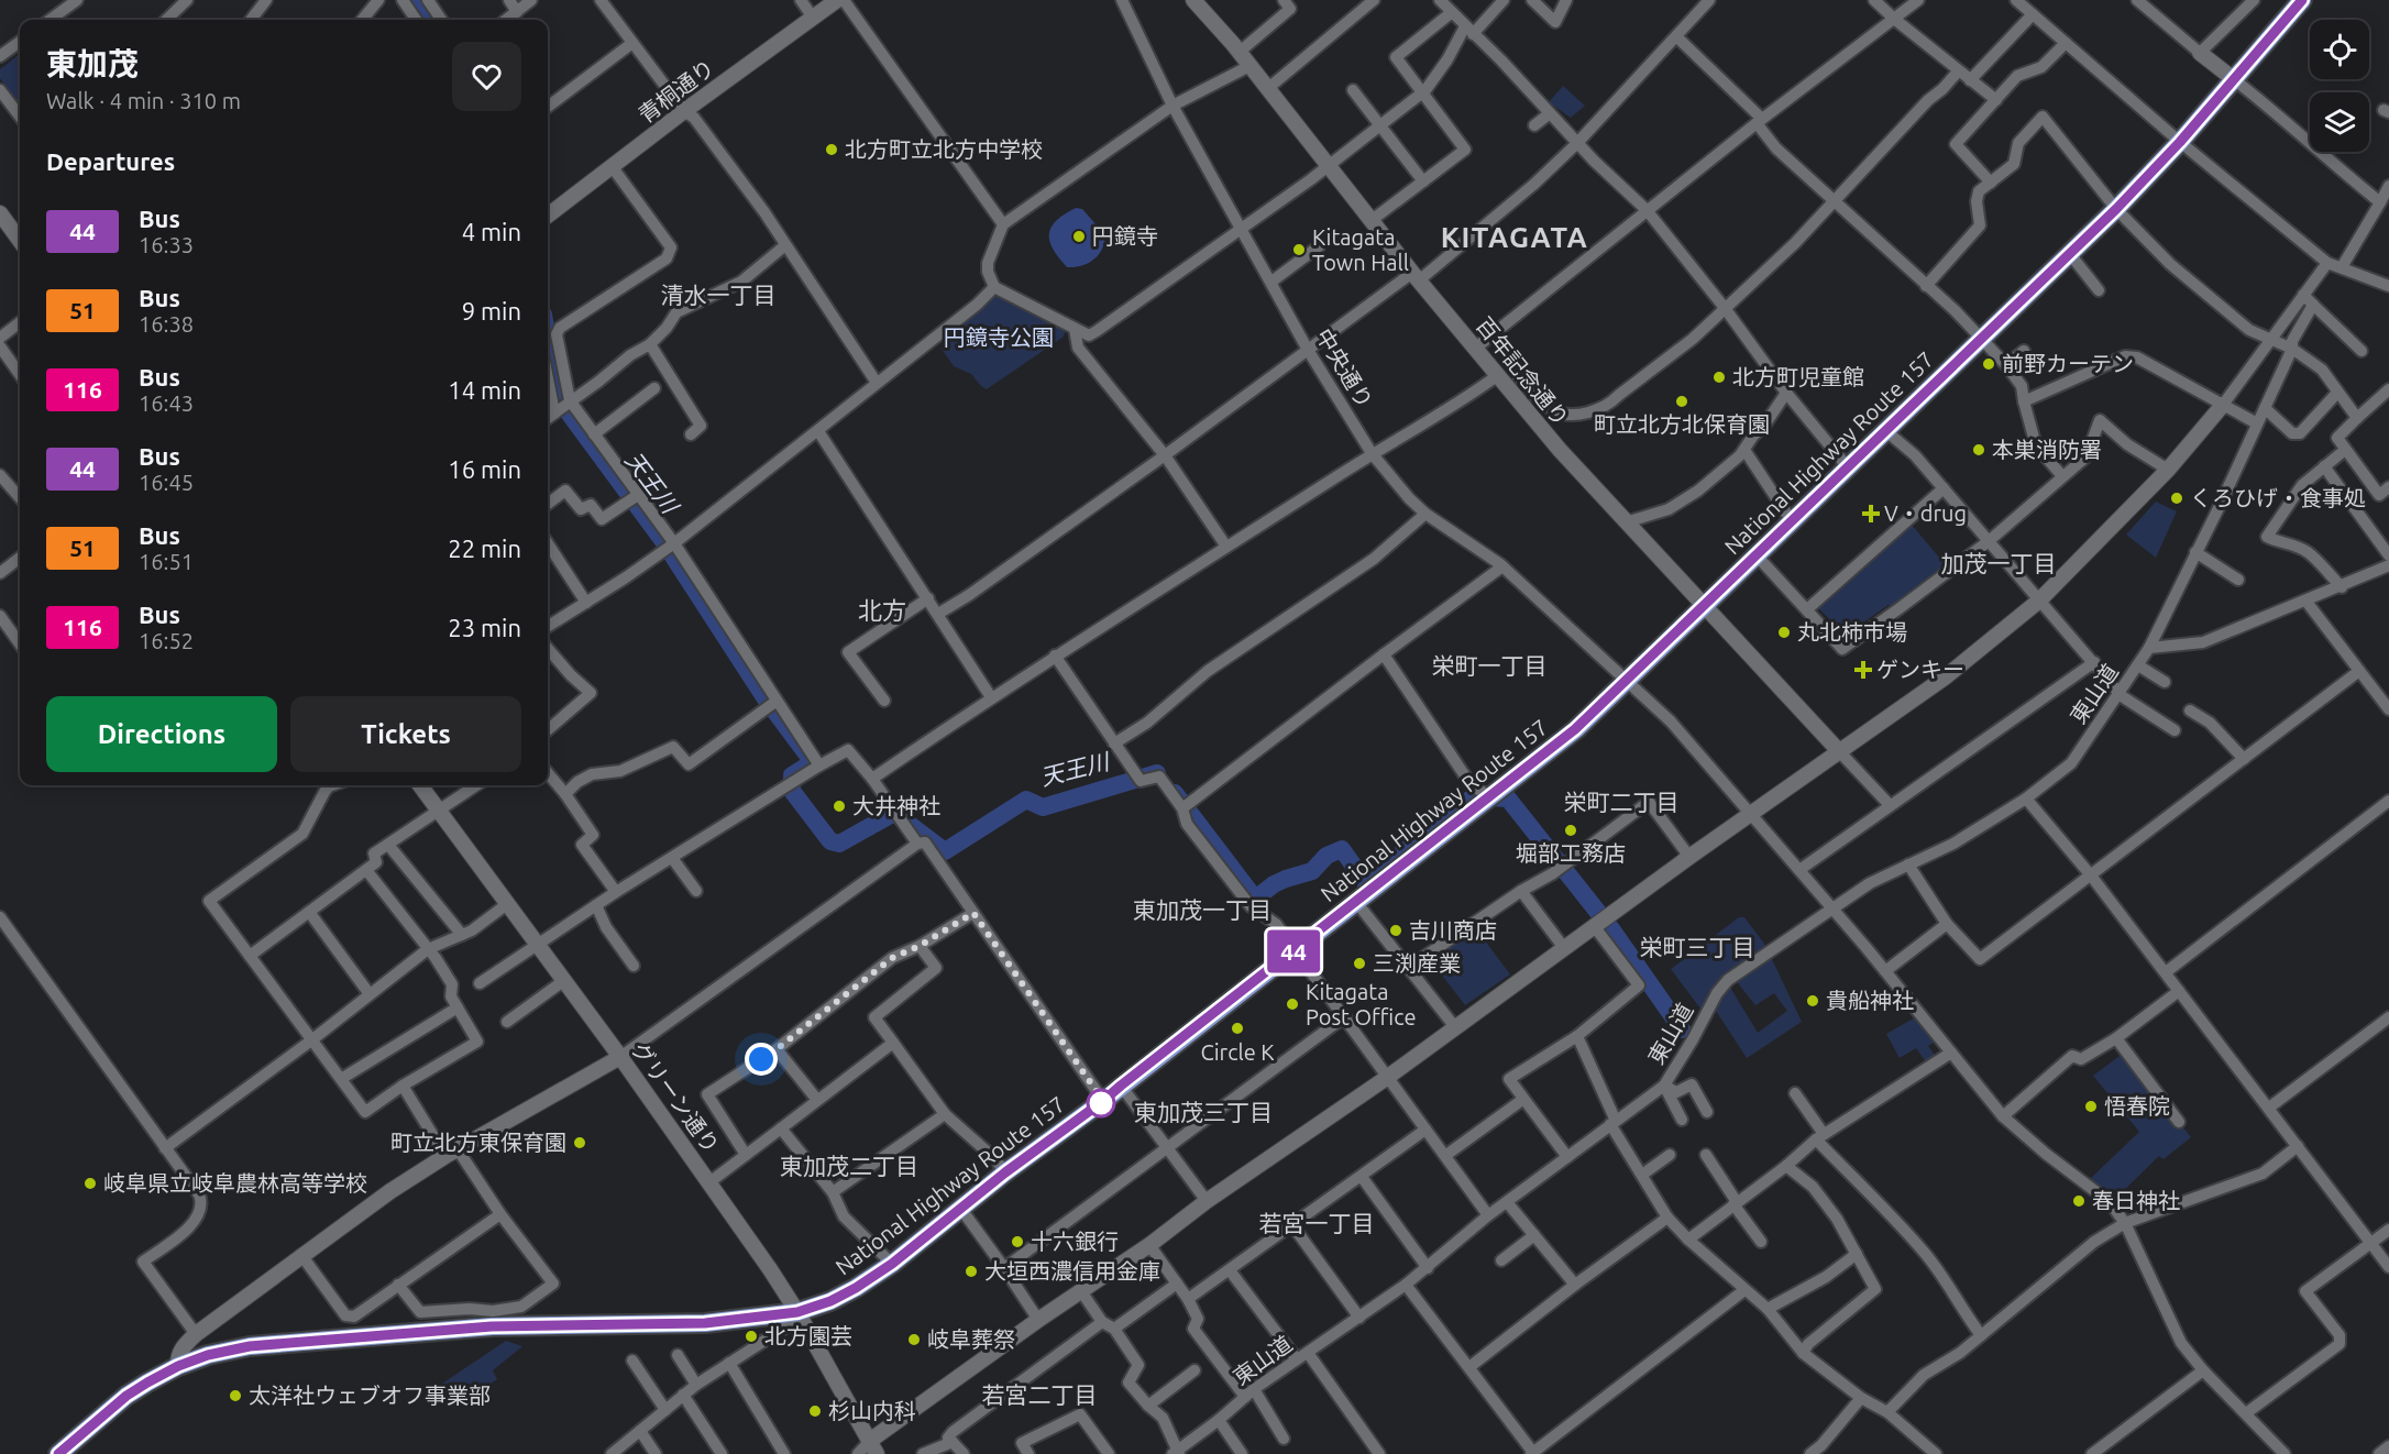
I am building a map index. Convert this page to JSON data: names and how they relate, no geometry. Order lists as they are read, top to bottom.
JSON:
{
  "streets": {
    "highway": ["National Highway Route 157"],
    "street": [
      "青桐通り",
      "中央通り",
      "百年記念通り",
      "東山道",
      "グリーン通り"
    ]
  },
  "crossings": [
    ["中央通り", "National Highway Route 157"],
    ["中央通り", "東山道"],
    ["百年記念通り", "National Highway Route 157"],
    ["National Highway Route 157", "グリーン通り"]
  ],
  "districts": [
    "KITAGATA",
    "清水一丁目",
    "加茂一丁目",
    "北方",
    "栄町一丁目",
    "栄町二丁目",
    "東加茂一丁目",
    "栄町三丁目",
    "東加茂三丁目",
    "東加茂二丁目",
    "若宮一丁目",
    "若宮二丁目"
  ],
  "water": ["天王川"],
  "parks": ["円鏡寺公園"],
  "places": {
    "other": [
      "北方町立北方中学校",
      "円鏡寺",
      "Kitagata Town Hall",
      "前野カーテン",
      "北方町児童館",
      "町立北方北保育園",
      "本巣消防署",
      "くろひげ・食事処",
      "丸北柿市場",
      "大井神社",
      "堀部工務店",
      "吉川商店",
      "三渕産業",
      "貴船神社",
      "Kitagata Post Office",
      "Circle K",
      "悟春院",
      "町立北方東保育園",
      "岐阜県立岐阜農林高等学校",
      "春日神社",
      "十六銀行",
      "大垣西濃信用金庫",
      "北方園芸",
      "岐阜葬祭",
      "太洋社ウェブオフ事業部",
      "杉山内科"
    ],
    "health": ["V・drug", "ゲンキー"]
  },
  "lines": ["bus line 44"],
  "page": {
    "on_map": "44",
    "heading": [
      ["東加茂", "Walk · 4 min · 310 m"],
      "Departures"
    ],
    "list": [
      {
        "mark": "44",
        "name": "Bus",
        "note": "16:33",
        "value": "4 min"
      },
      {
        "mark": "51",
        "name": "Bus",
        "note": "16:38",
        "value": "9 min"
      },
      {
        "mark": "116",
        "name": "Bus",
        "note": "16:43",
        "value": "14 min"
      },
      {
        "mark": "44",
        "name": "Bus",
        "note": "16:45",
        "value": "16 min"
      },
      {
        "mark": "51",
        "name": "Bus",
        "note": "16:51",
        "value": "22 min"
      },
      {
        "mark": "116",
        "name": "Bus",
        "note": "16:52",
        "value": "23 min"
      }
    ],
    "buttons": ["Directions", "Tickets"]
  }
}
